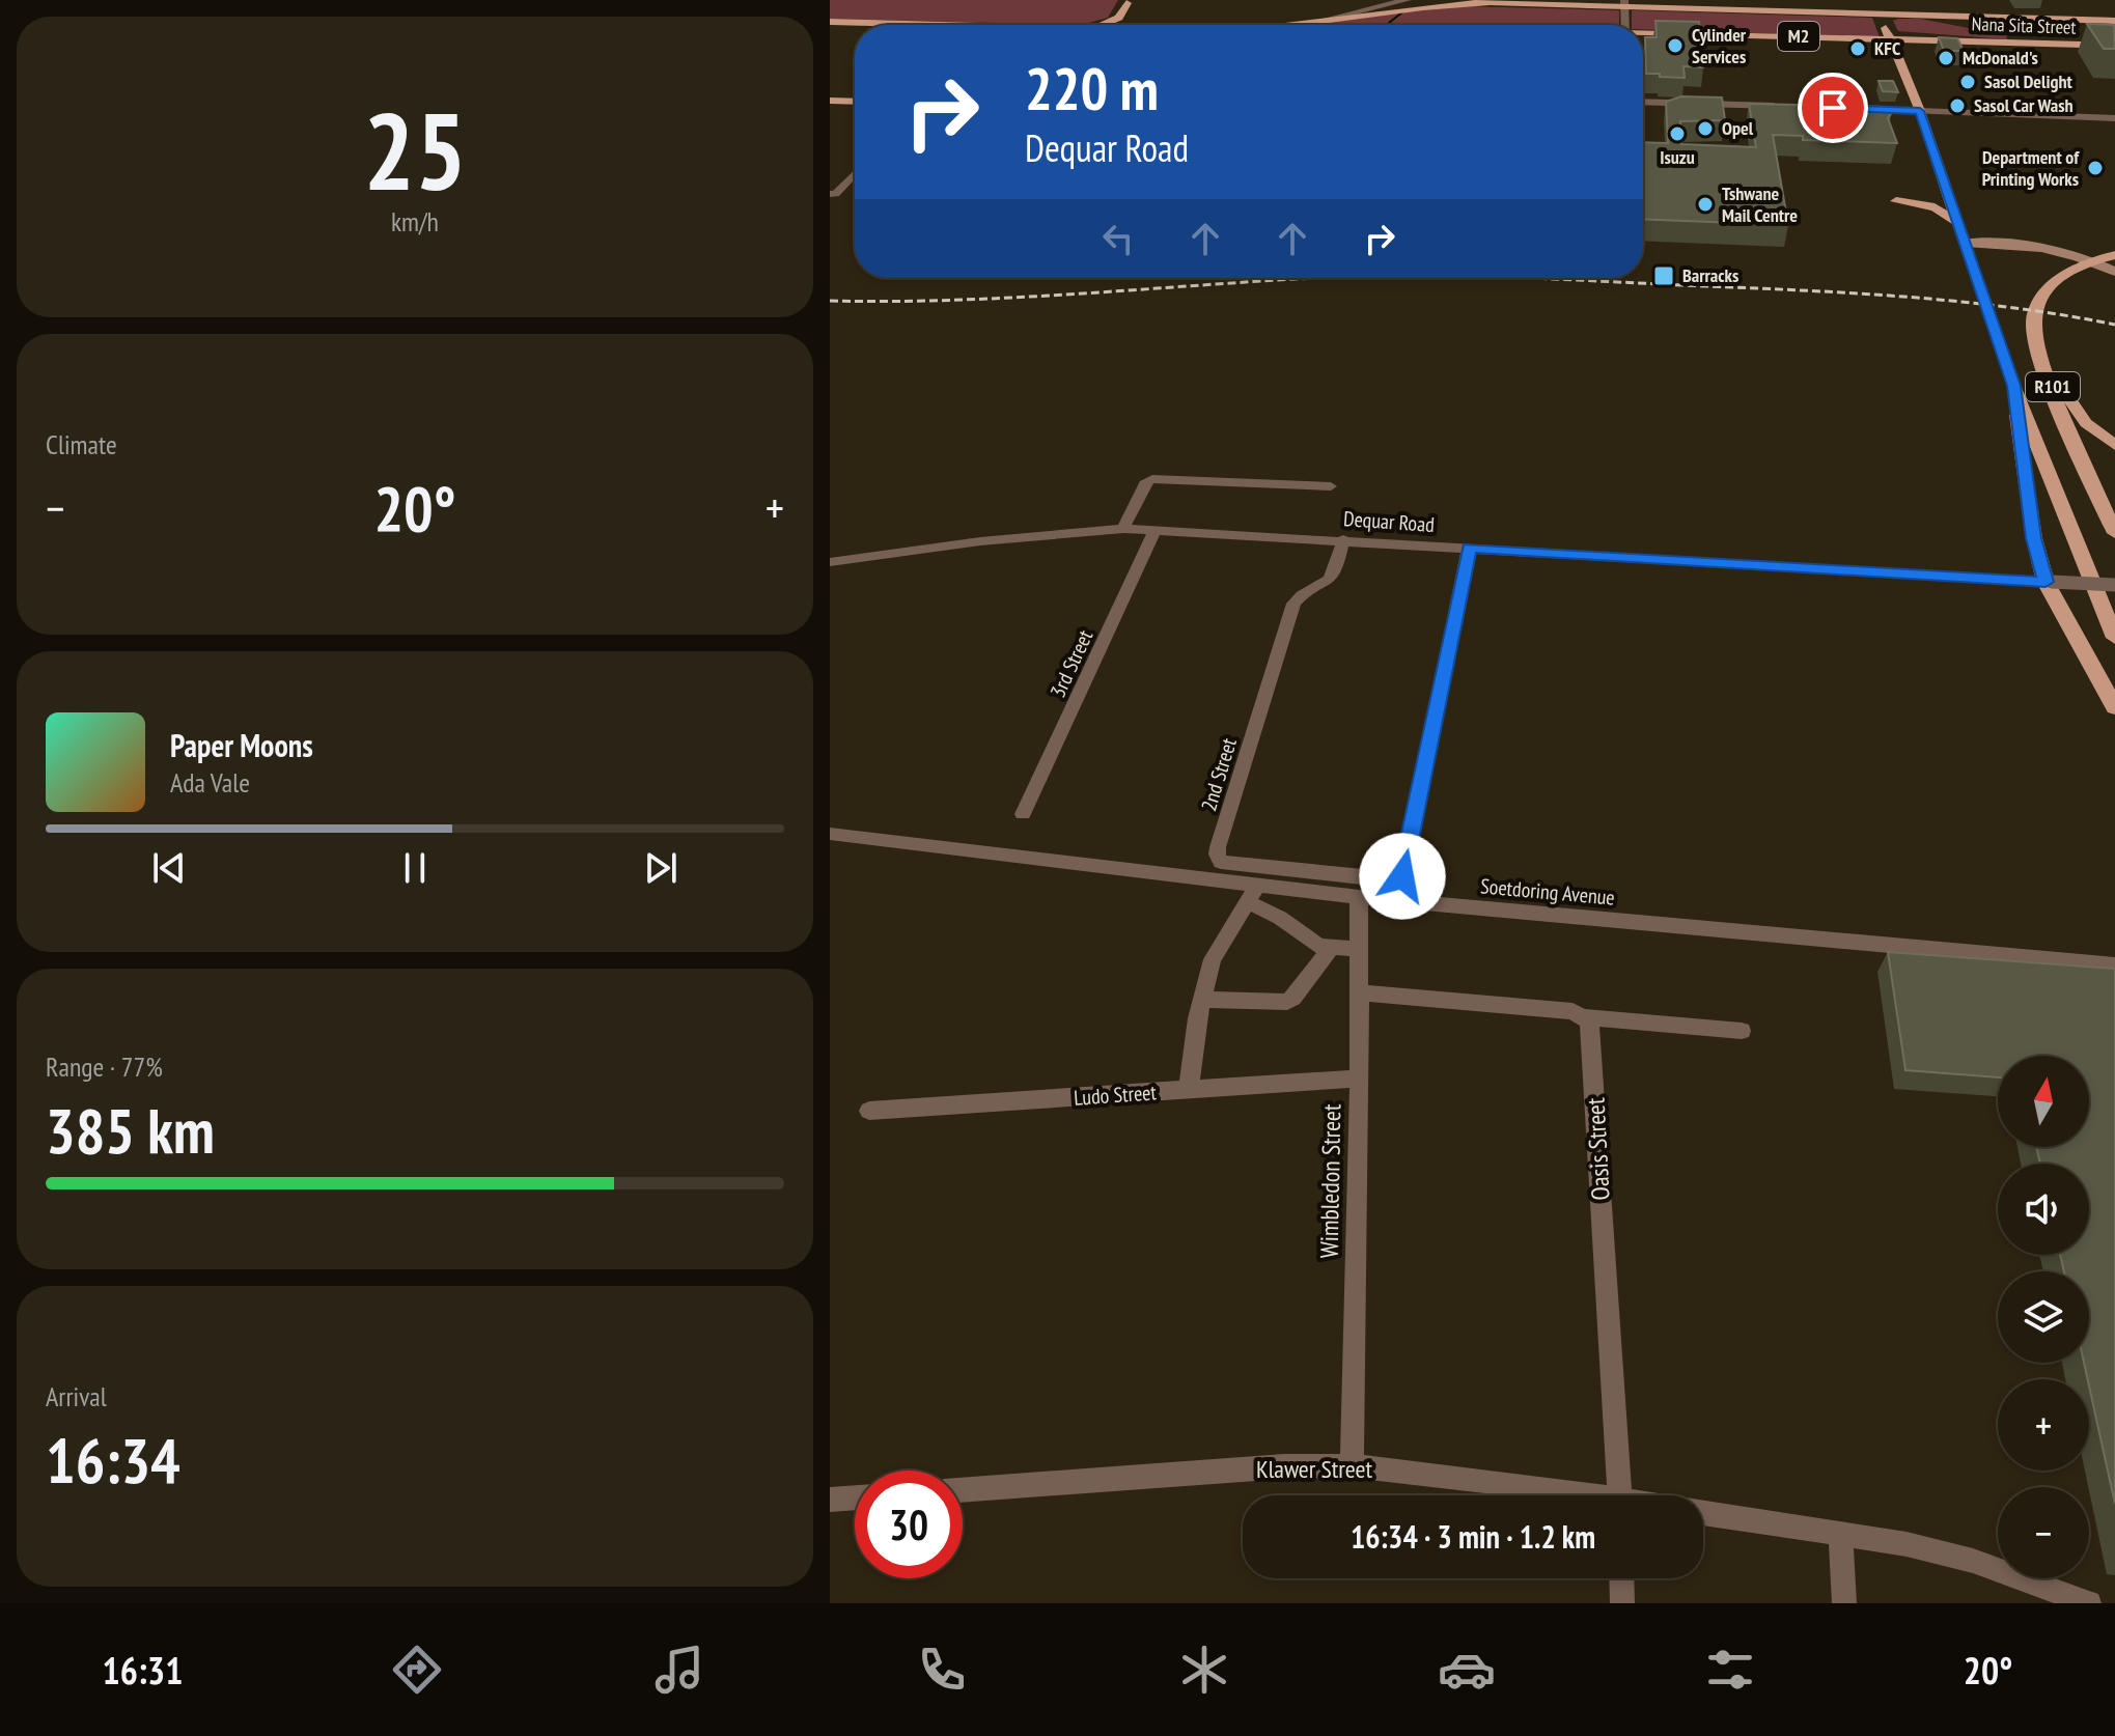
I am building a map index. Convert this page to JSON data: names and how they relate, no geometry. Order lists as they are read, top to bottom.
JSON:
{
  "streets": {
    "main road": ["Nana Sita Street", "M2", "R101"],
    "street": [
      "Dequar Road",
      "3rd Street",
      "2nd Street",
      "Soetdoring Avenue",
      "Ludo Street",
      "Oasis Street",
      "Wimbledon Street",
      "Klawer Street"
    ]
  },
  "crossings": [
    ["Nana Sita Street", "R101"],
    ["Dequar Road", "3rd Street"],
    ["Dequar Road", "2nd Street"],
    ["Soetdoring Avenue", "Wimbledon Street"],
    ["Ludo Street", "Wimbledon Street"],
    ["Wimbledon Street", "Klawer Street"]
  ],
  "places": {
    "other": [
      "Cylinder Services",
      "KFC",
      "McDonald's",
      "Sasol Delight",
      "Sasol Car Wash",
      "Opel",
      "Isuzu",
      "Department of Printing Works",
      "Tshwane Mail Centre"
    ],
    "transit": ["Barracks"]
  },
  "north": "top",
  "page": {
    "tile": [
      ["25", "km/h"],
      "Climate",
      ["Range · 77%", "385 km"],
      ["Arrival", "16:34"]
    ],
    "turn": ["220 m", "Dequar Road"],
    "heat": ["−", "20°", "+"],
    "song": ["Paper Moons", "Ada Vale"],
    "map_buttons": ["+", "−"],
    "limit": "30",
    "trip": "16:34 · 3 min · 1.2 km",
    "tabs": ["16:31", "20°"]
  }
}
